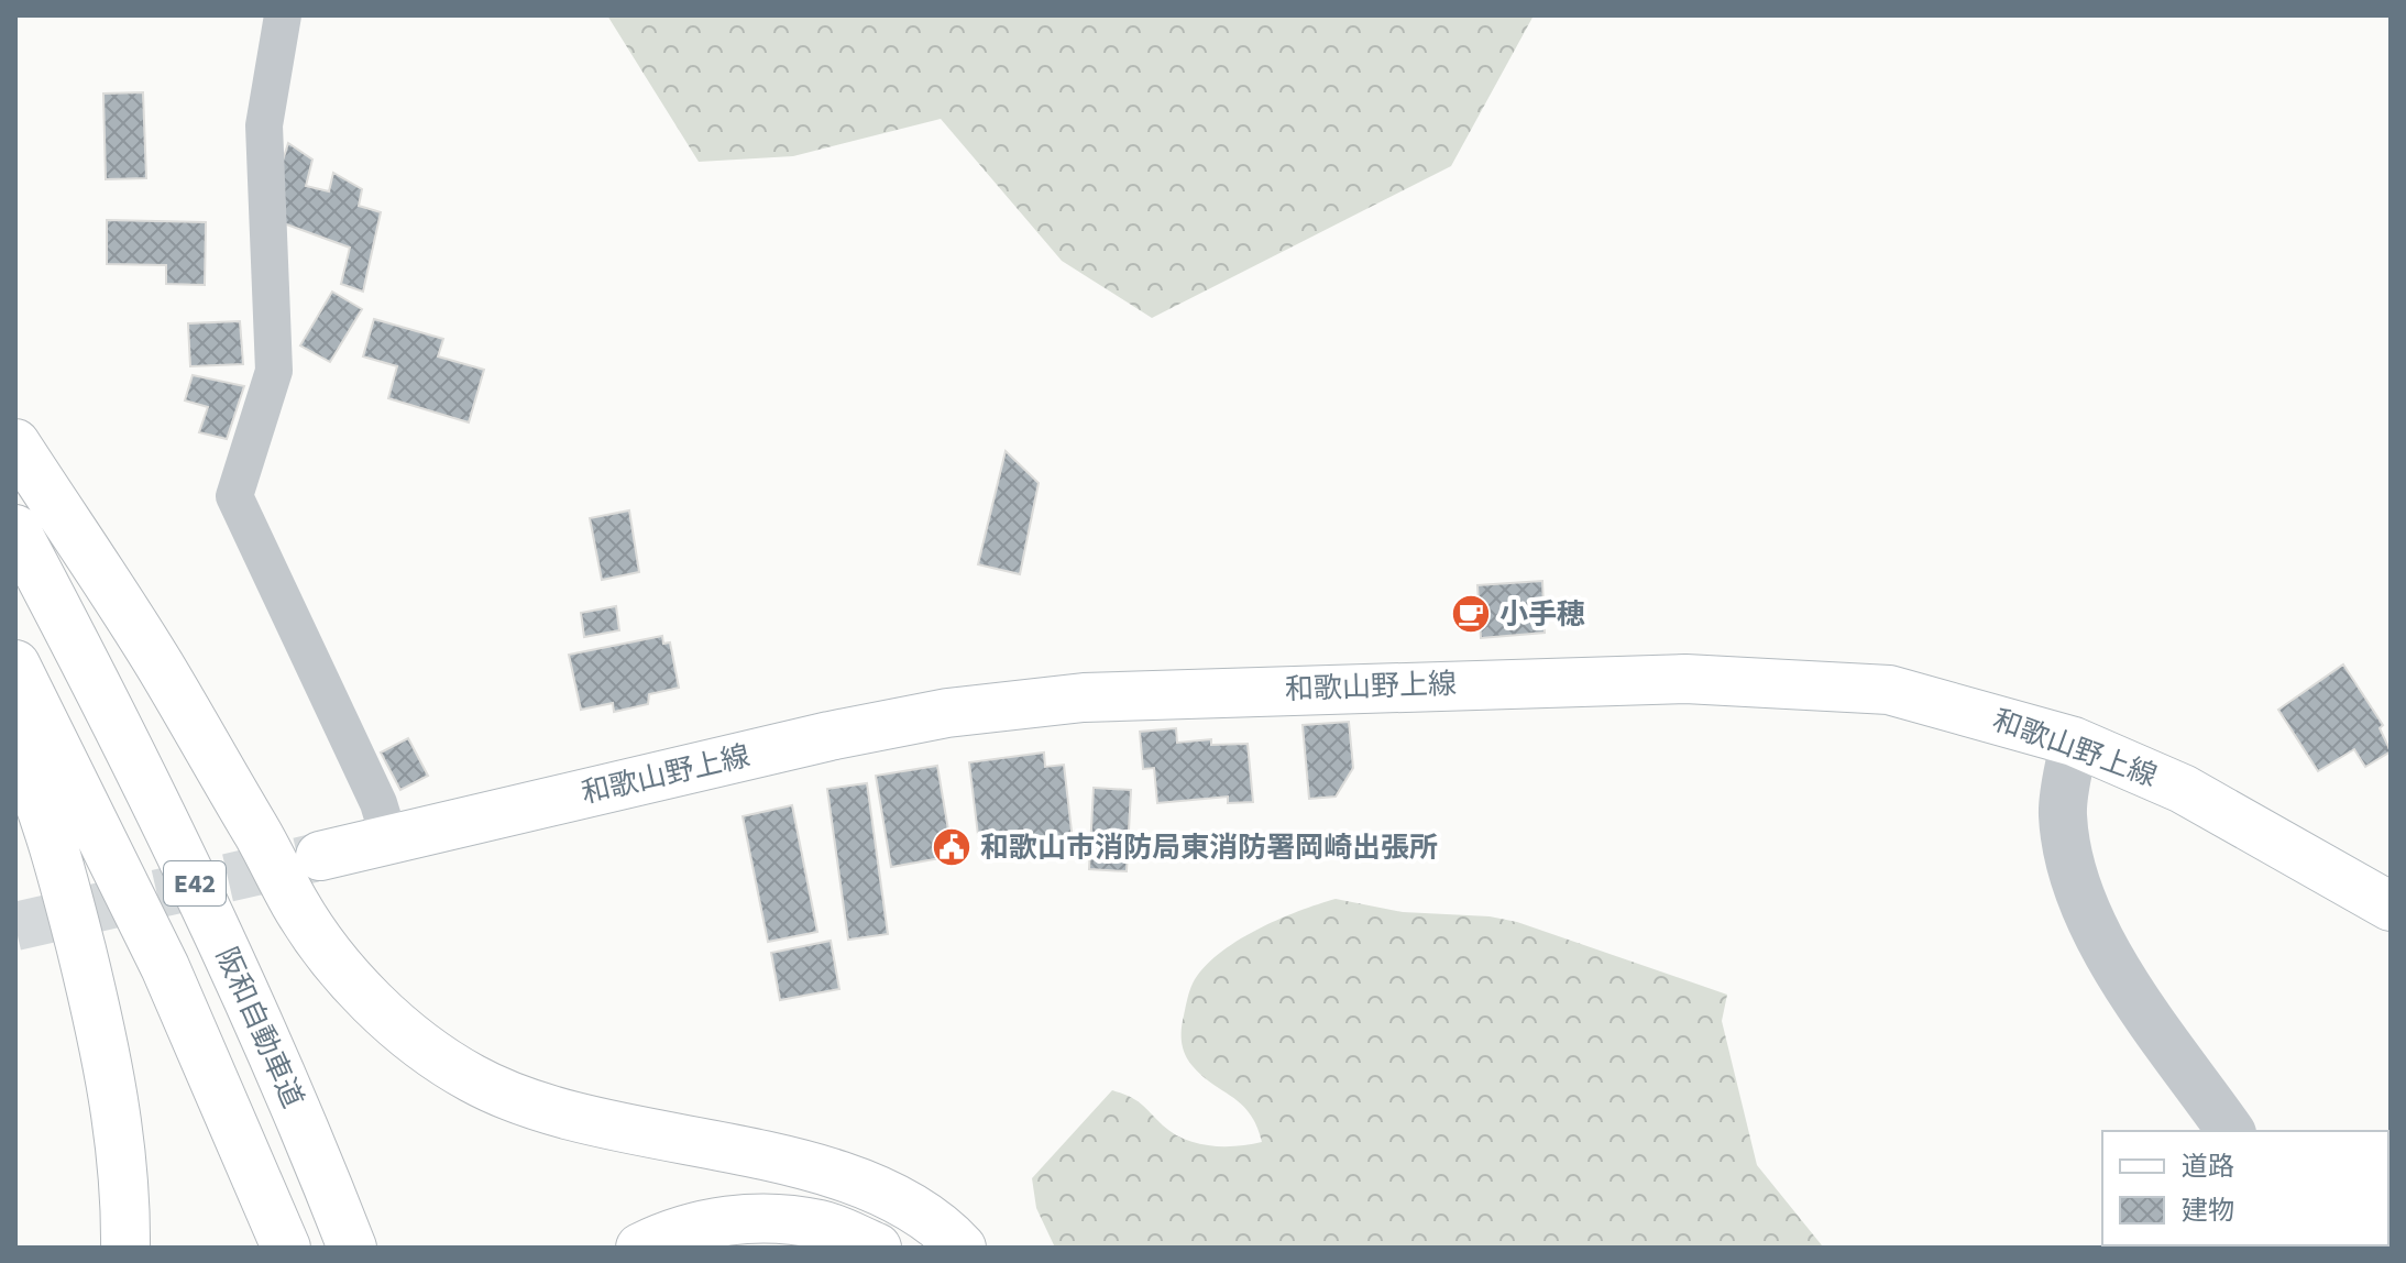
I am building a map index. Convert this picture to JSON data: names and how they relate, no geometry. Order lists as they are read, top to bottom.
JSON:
{
  "streets": {
    "main road": ["和歌山野上線", "E42", "阪和自動車道"]
  },
  "places": {
    "cafe": ["小手穂"],
    "public building": ["和歌山市消防局東消防署岡崎出張所"]
  },
  "legend": ["道路", "建物"]
}
